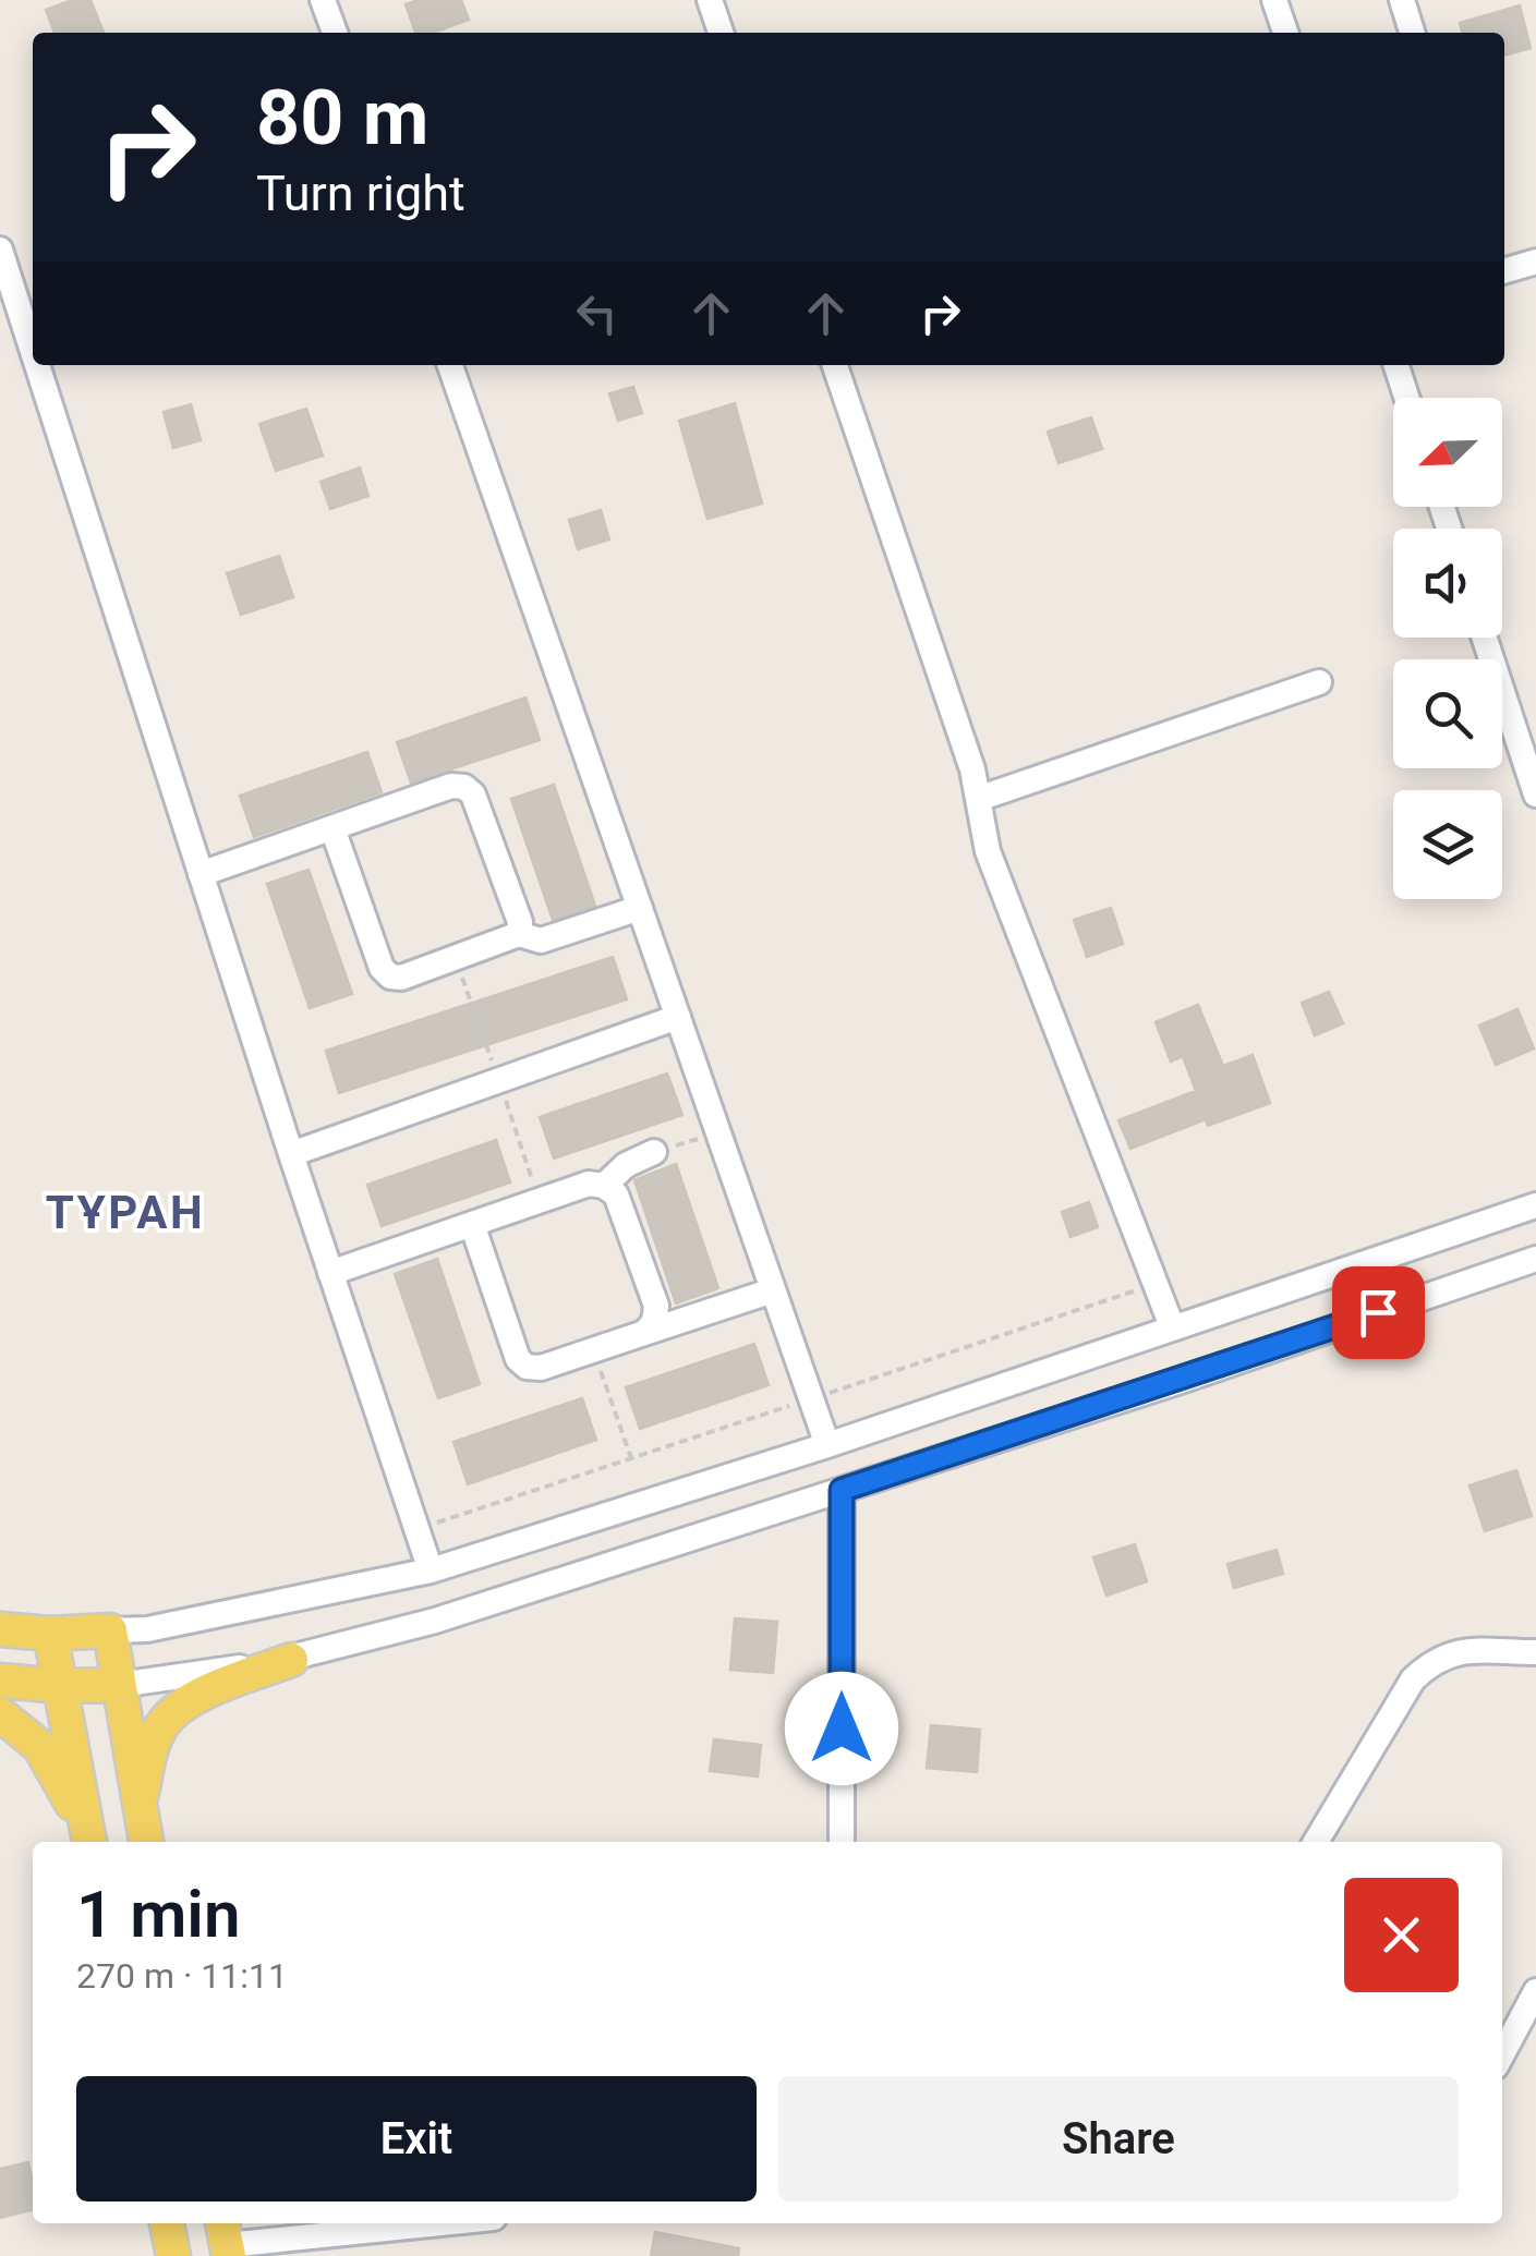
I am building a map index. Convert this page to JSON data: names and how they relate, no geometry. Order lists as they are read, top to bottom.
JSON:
{
  "districts": ["ТҰРАН"],
  "north": "bottom left",
  "page": {
    "turn": ["80 m", "Turn right"],
    "heading": ["1 min", "270 m · 11:11"],
    "buttons": ["Exit", "Share"]
  }
}
